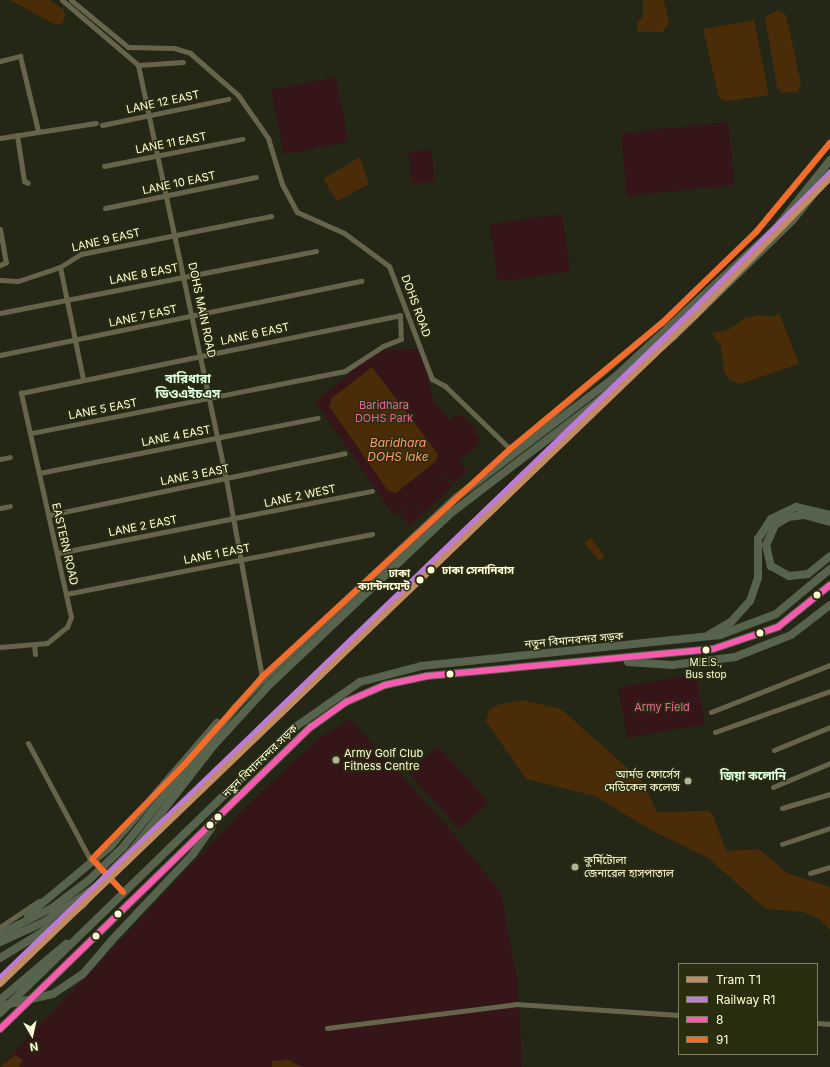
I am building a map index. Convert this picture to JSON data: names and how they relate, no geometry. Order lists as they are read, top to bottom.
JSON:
{
  "streets": {
    "highway": ["নতুন বিমানবন্দর সড়ক"],
    "street": [
      "LANE 12 EAST",
      "LANE 11 EAST",
      "LANE 10 EAST",
      "LANE 9 EAST",
      "LANE 8 EAST",
      "DOHS ROAD",
      "DOHS MAIN ROAD",
      "LANE 7 EAST",
      "LANE 6 EAST",
      "LANE 5 EAST",
      "LANE 4 EAST",
      "LANE 3 EAST",
      "LANE 2 WEST",
      "LANE 2 EAST",
      "EASTERN ROAD",
      "LANE 1 EAST"
    ]
  },
  "crossings": [
    ["LANE 12 EAST", "DOHS MAIN ROAD"],
    ["LANE 11 EAST", "DOHS MAIN ROAD"],
    ["LANE 10 EAST", "DOHS MAIN ROAD"],
    ["LANE 9 EAST", "DOHS MAIN ROAD"],
    ["LANE 8 EAST", "DOHS MAIN ROAD"],
    ["DOHS MAIN ROAD", "LANE 7 EAST"],
    ["DOHS MAIN ROAD", "LANE 6 EAST"],
    ["DOHS MAIN ROAD", "LANE 5 EAST"],
    ["DOHS MAIN ROAD", "LANE 4 EAST"],
    ["DOHS MAIN ROAD", "LANE 3 EAST"],
    ["DOHS MAIN ROAD", "LANE 2 WEST"],
    ["DOHS MAIN ROAD", "LANE 2 EAST"],
    ["DOHS MAIN ROAD", "LANE 1 EAST"],
    ["LANE 6 EAST", "LANE 5 EAST"],
    ["LANE 6 EAST", "EASTERN ROAD"],
    ["LANE 5 EAST", "EASTERN ROAD"],
    ["LANE 4 EAST", "EASTERN ROAD"],
    ["LANE 3 EAST", "EASTERN ROAD"],
    ["LANE 2 WEST", "LANE 2 EAST"],
    ["LANE 2 EAST", "EASTERN ROAD"],
    ["EASTERN ROAD", "LANE 1 EAST"]
  ],
  "districts": ["বারিধারা ডিওএইচএস", "জিয়া কলোনি"],
  "water": ["Baridhara DOHS lake"],
  "parks": ["Baridhara DOHS Park", "Army Field"],
  "places": [
    "ঢাকা সেনানিবাস",
    "ঢাকা ক্যান্টনমেন্ট",
    "M.E.S., Bus stop",
    "Army Golf Club Fitness Centre",
    "আর্মড ফোর্সেস মেডিকেল কলেজ",
    "কুর্মিটোলা জেনারেল হাসপাতাল"
  ],
  "lines": [
    "transit line 91",
    "rail line R1",
    "tram line T1",
    "transit line 8"
  ],
  "legend": [
    "Tram T1",
    "Railway R1",
    "8",
    "91"
  ],
  "north": "bottom"
}
